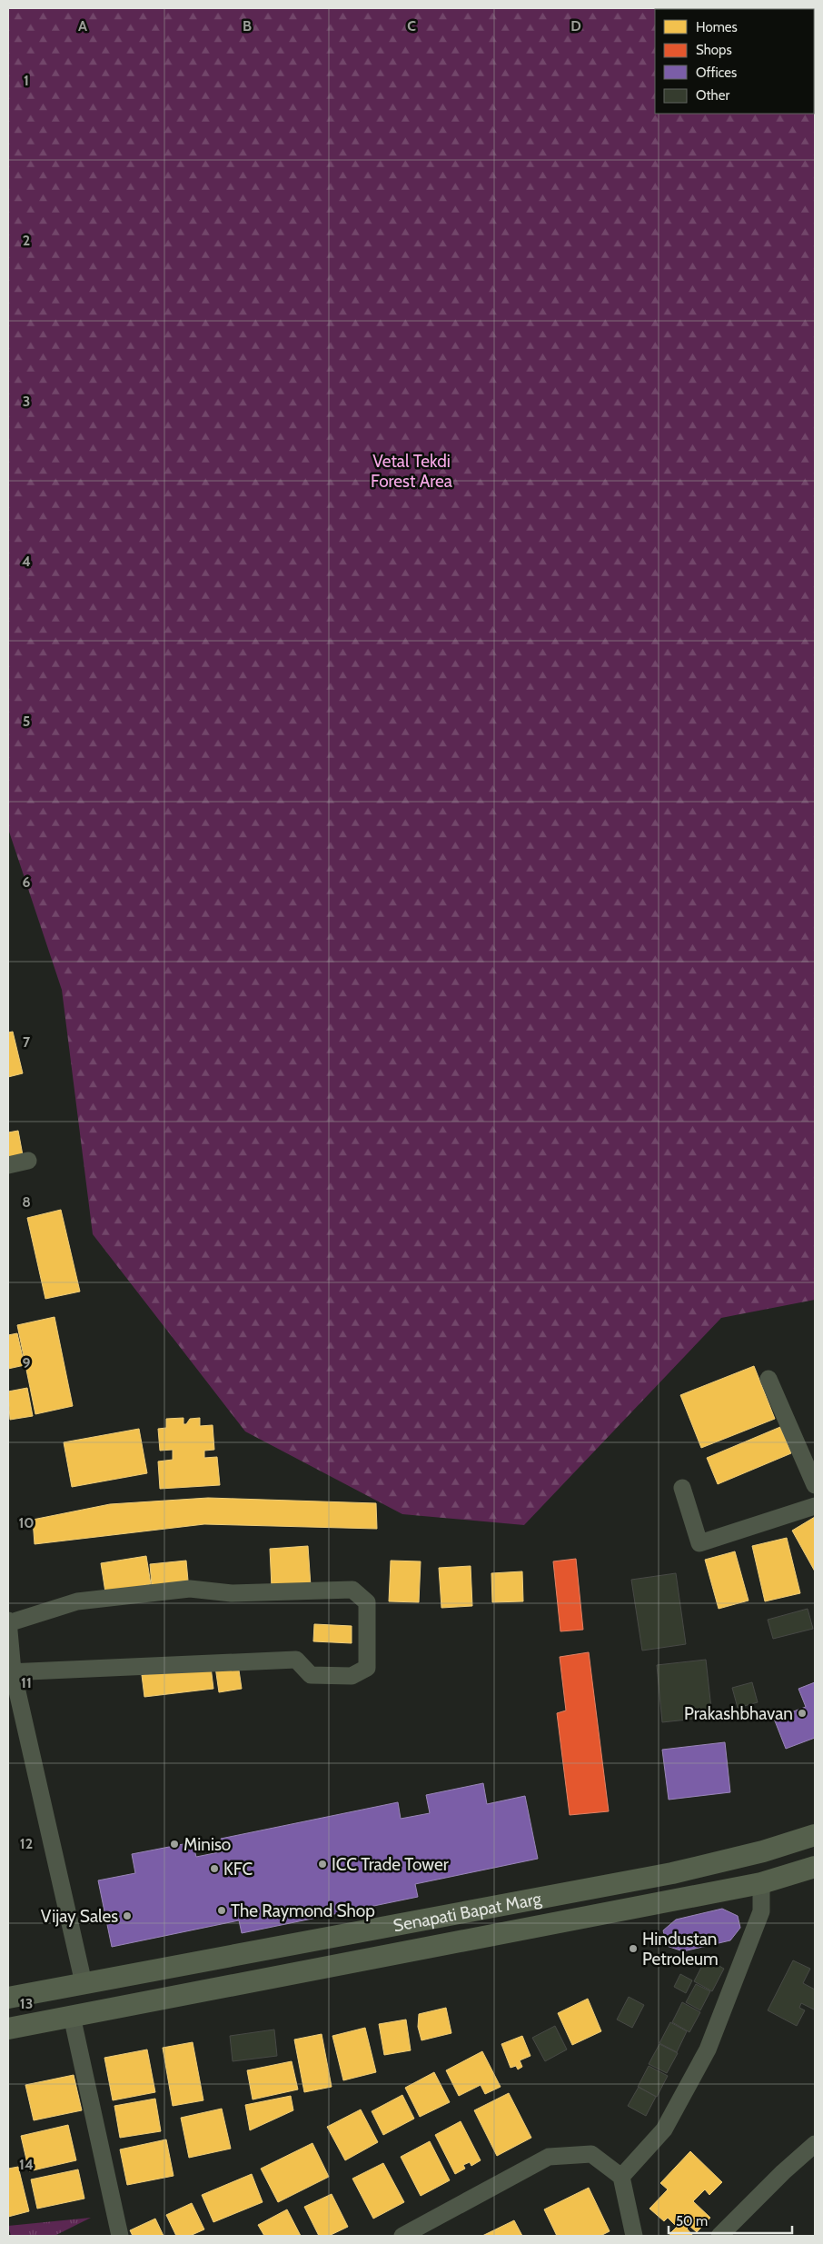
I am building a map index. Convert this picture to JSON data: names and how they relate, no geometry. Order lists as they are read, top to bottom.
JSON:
{
  "streets": {
    "main road": ["Senapati Bapat Marg"]
  },
  "parks": ["Vetal Tekdi Forest Area"],
  "places": [
    "Prakashbhavan",
    "Miniso",
    "ICC Trade Tower",
    "KFC",
    "The Raymond Shop",
    "Vijay Sales",
    "Hindustan Petroleum"
  ],
  "legend": [
    "Homes",
    "Shops",
    "Offices",
    "Other"
  ],
  "scale_bar": "50 m",
  "grid": {
    "columns": [
      "A",
      "B",
      "C",
      "D"
    ],
    "rows": [
      "1",
      "2",
      "3",
      "4",
      "5",
      "6",
      "7",
      "8",
      "9",
      "10",
      "11",
      "12",
      "13",
      "14"
    ]
  }
}
